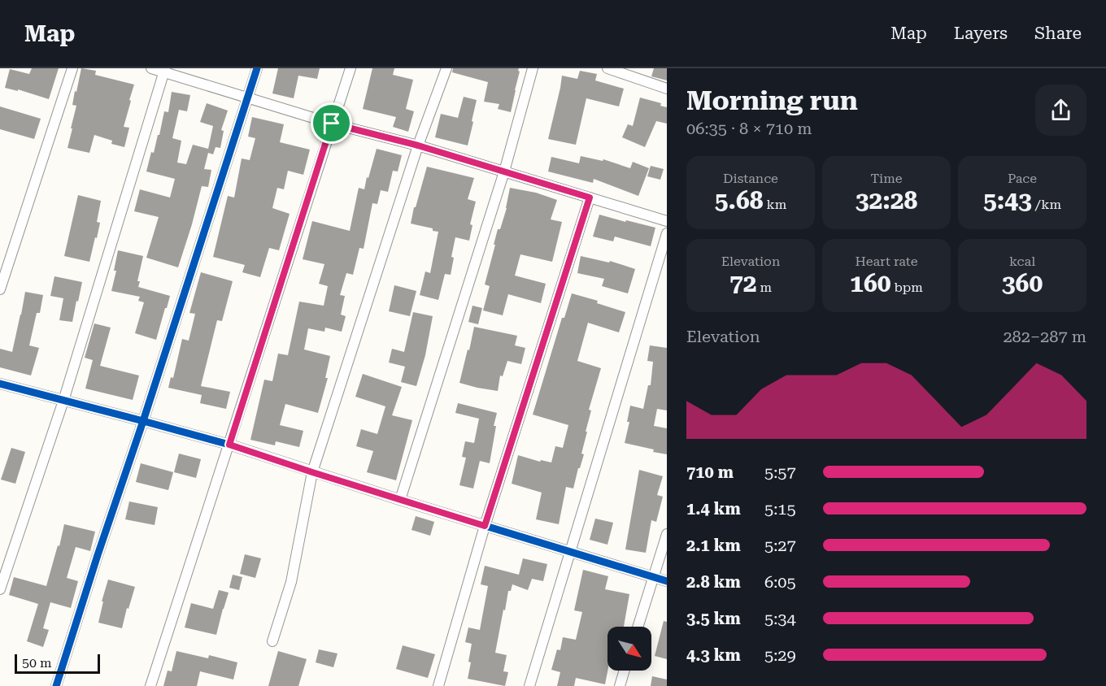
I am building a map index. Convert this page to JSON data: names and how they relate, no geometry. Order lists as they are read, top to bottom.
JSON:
{
  "scale_bar": "50 m",
  "north": "bottom right",
  "page": {
    "header": "Map",
    "nav": ["Map", "Layers", "Share"],
    "heading": ["Morning run", "06:35 · 8 × 710 m"],
    "stats": [
      ["Distance", "5.68 km"],
      ["Time", "32:28"],
      ["Pace", "5:43 /km"],
      ["Elevation", "72 m"],
      ["Heart rate", "160 bpm"],
      ["kcal", "360"]
    ],
    "chart": ["Elevation", "282–287 m"],
    "list": [
      {
        "name": "710 m",
        "note": "5:57"
      },
      {
        "name": "1.4 km",
        "note": "5:15"
      },
      {
        "name": "2.1 km",
        "note": "5:27"
      },
      {
        "name": "2.8 km",
        "note": "6:05"
      },
      {
        "name": "3.5 km",
        "note": "5:34"
      },
      {
        "name": "4.3 km",
        "note": "5:29"
      }
    ],
    "scale": "50 m"
  }
}
